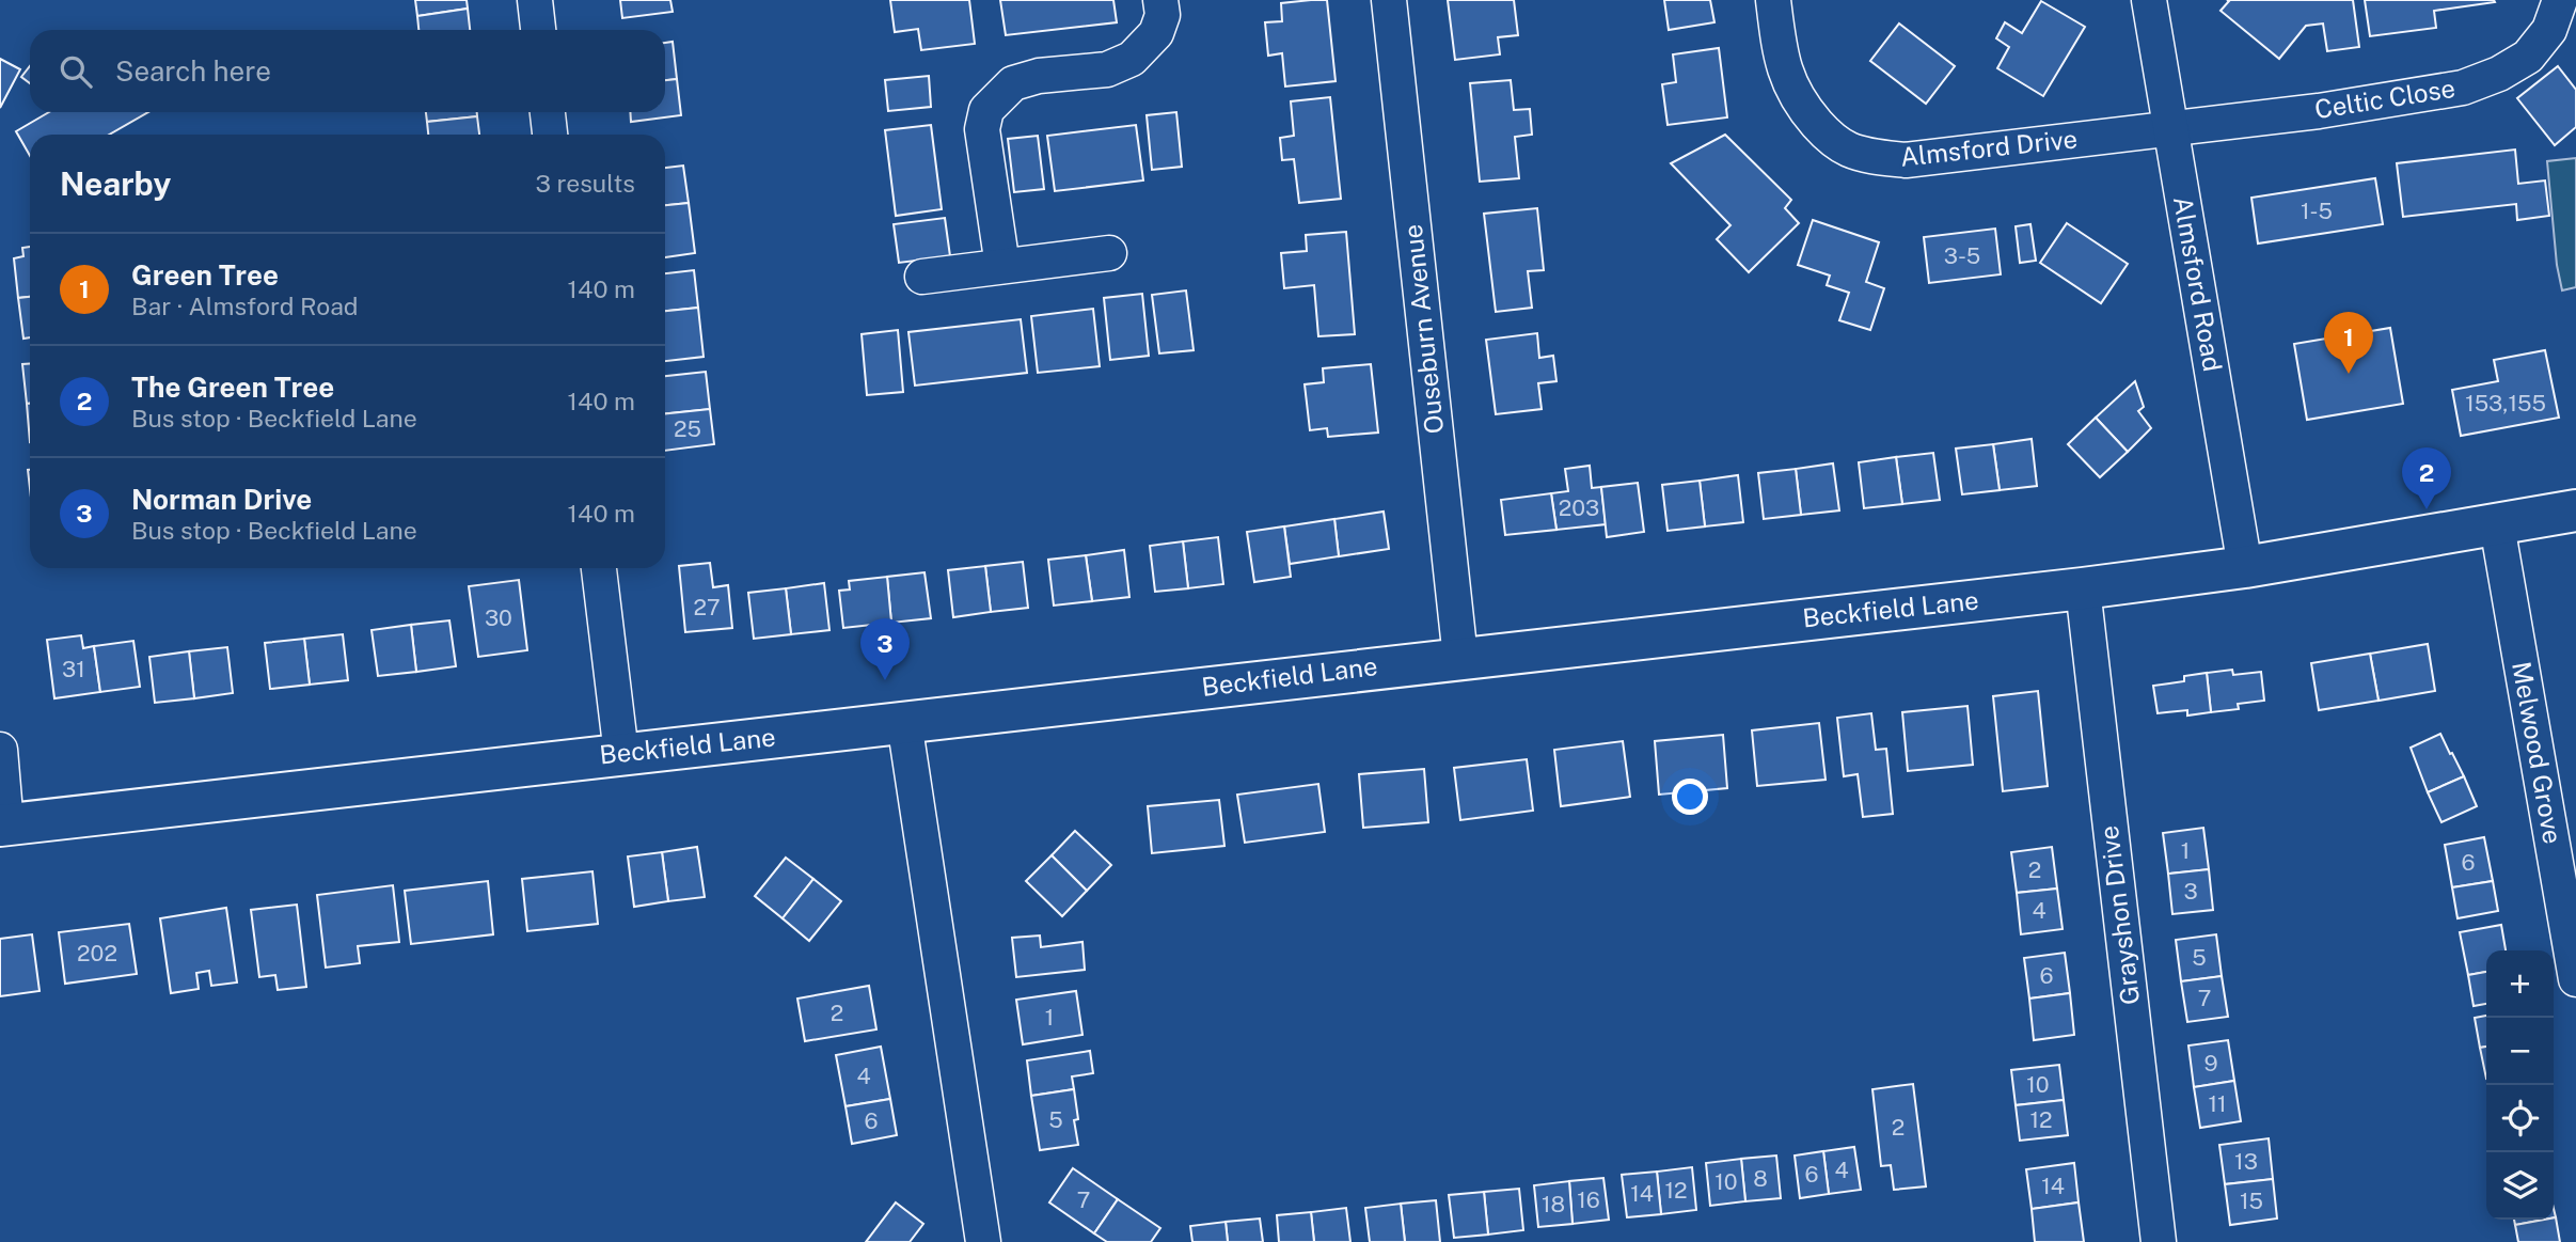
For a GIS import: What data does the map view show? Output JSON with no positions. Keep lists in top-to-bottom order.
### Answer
{
  "streets": {
    "street": [
      "Celtic Close",
      "Almsford Drive",
      "Almsford Road",
      "Ouseburn Avenue",
      "Beckfield Lane",
      "Melwood Grove",
      "Grayshon Drive"
    ]
  },
  "crossings": [
    ["Celtic Close", "Almsford Drive"],
    ["Celtic Close", "Almsford Road"],
    ["Almsford Drive", "Almsford Road"],
    ["Almsford Road", "Beckfield Lane"],
    ["Ouseburn Avenue", "Beckfield Lane"],
    ["Beckfield Lane", "Melwood Grove"],
    ["Beckfield Lane", "Grayshon Drive"]
  ],
  "house_numbers": [
    "1-5",
    "3-5",
    "153,155",
    "25",
    "203",
    "27",
    "30",
    "31",
    "1",
    "6",
    "2",
    "3",
    "4",
    "202",
    "5",
    "6",
    "7",
    "2",
    "1",
    "9",
    "4",
    "10",
    "11",
    "5",
    "12",
    "6",
    "2",
    "13",
    "4",
    "6",
    "8",
    "10",
    "14",
    "12",
    "14",
    "7",
    "16",
    "15",
    "18"
  ],
  "page": {
    "search": "Search here",
    "heading": ["Nearby", "3 results"],
    "list": [
      {
        "mark": "1",
        "name": "Green Tree",
        "note": "Bar · Almsford Road",
        "value": "140 m"
      },
      {
        "mark": "2",
        "name": "The Green Tree",
        "note": "Bus stop · Beckfield Lane",
        "value": "140 m"
      },
      {
        "mark": "3",
        "name": "Norman Drive",
        "note": "Bus stop · Beckfield Lane",
        "value": "140 m"
      }
    ],
    "pins": ["1", "2", "3"],
    "map_buttons": ["+", "−"]
  }
}
